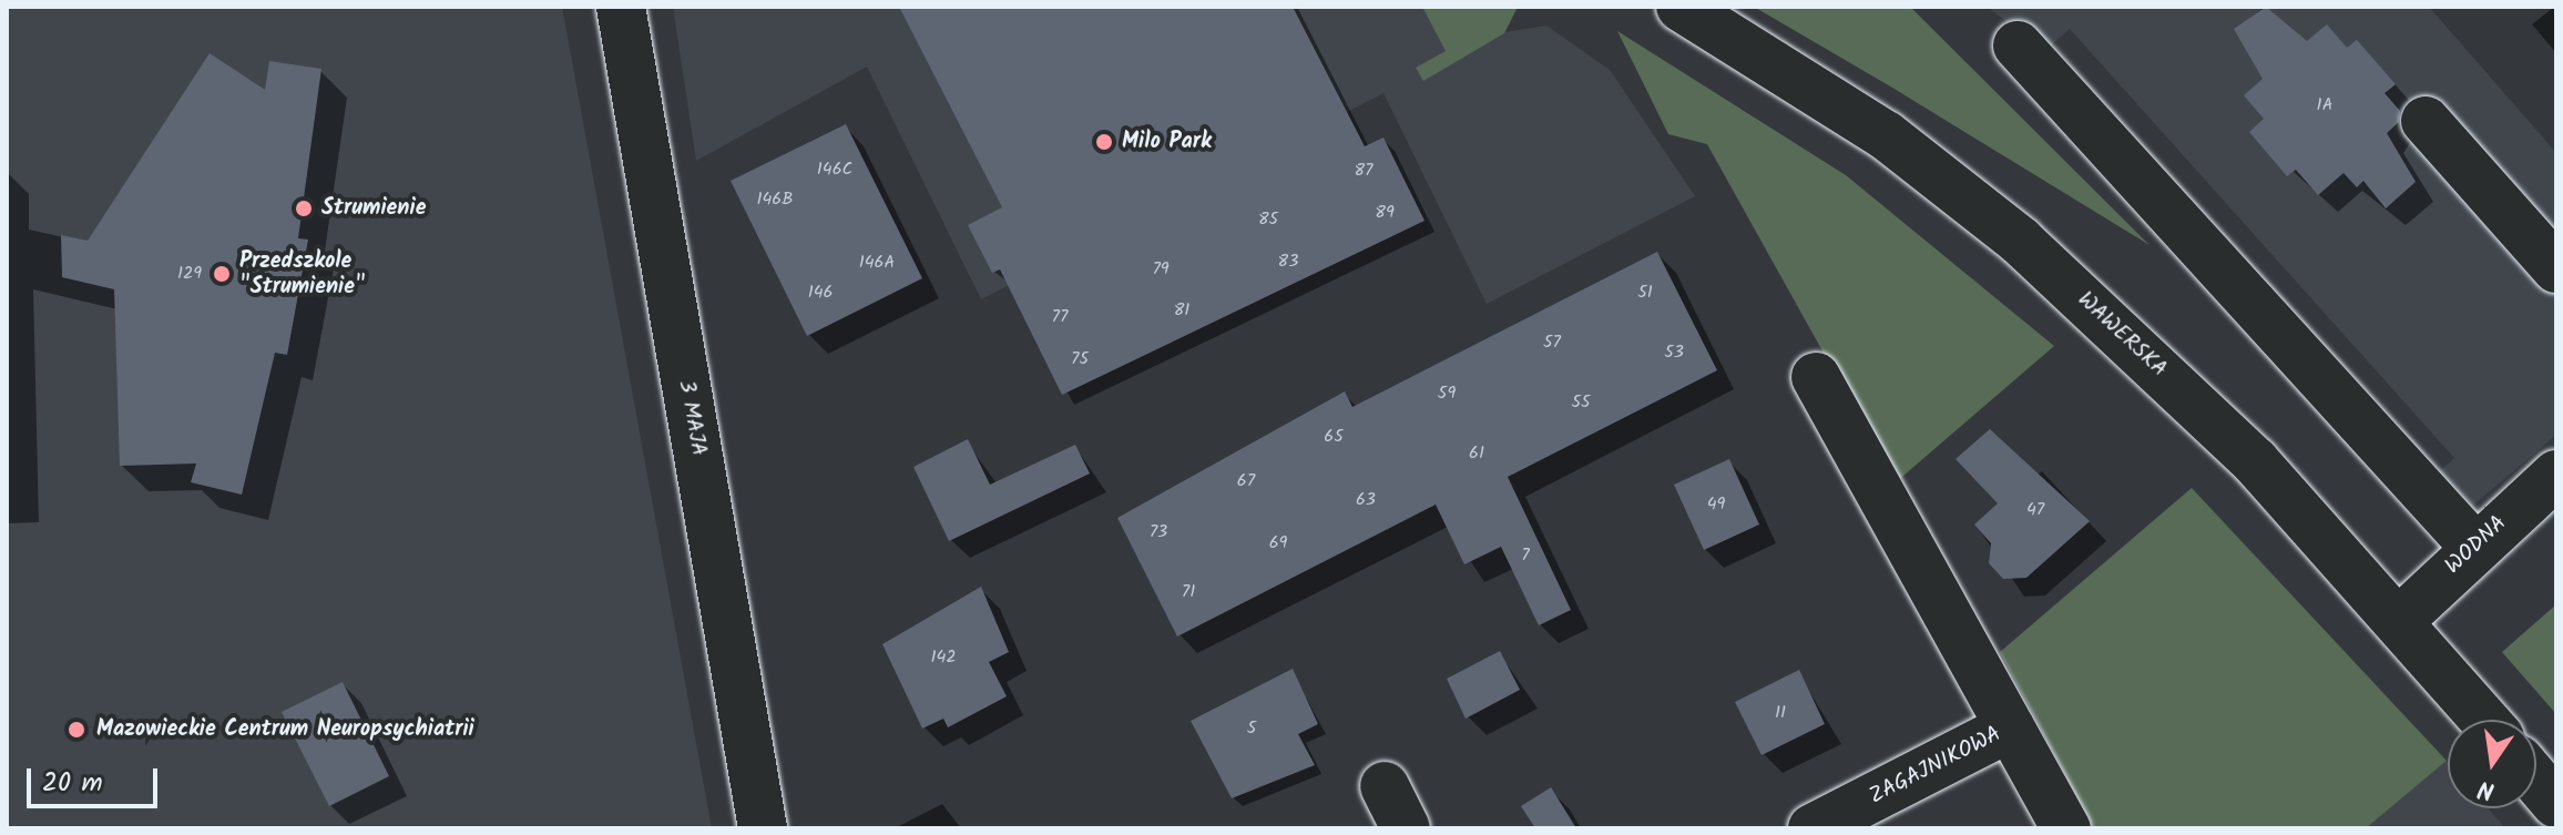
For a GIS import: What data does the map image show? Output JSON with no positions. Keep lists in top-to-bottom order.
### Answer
{
  "streets": {
    "street": [
      "WAWERSKA",
      "3 MAJA",
      "WODNA",
      "ZAGAJNIKOWA"
    ]
  },
  "crossings": [
    ["WAWERSKA", "WODNA"]
  ],
  "places": [
    "Milo Park",
    "Strumienie",
    "Przedszkole \"Strumienie\"",
    "Mazowieckie Centrum Neuropsychiatrii"
  ],
  "house_numbers": [
    "1A",
    "146C",
    "87",
    "146B",
    "89",
    "85",
    "83",
    "146A",
    "79",
    "129",
    "146",
    "51",
    "81",
    "77",
    "57",
    "53",
    "75",
    "59",
    "55",
    "65",
    "61",
    "67",
    "63",
    "49",
    "47",
    "73",
    "69",
    "7",
    "71",
    "142",
    "11",
    "5"
  ],
  "scale_bar": "20 m",
  "north": "bottom"
}
